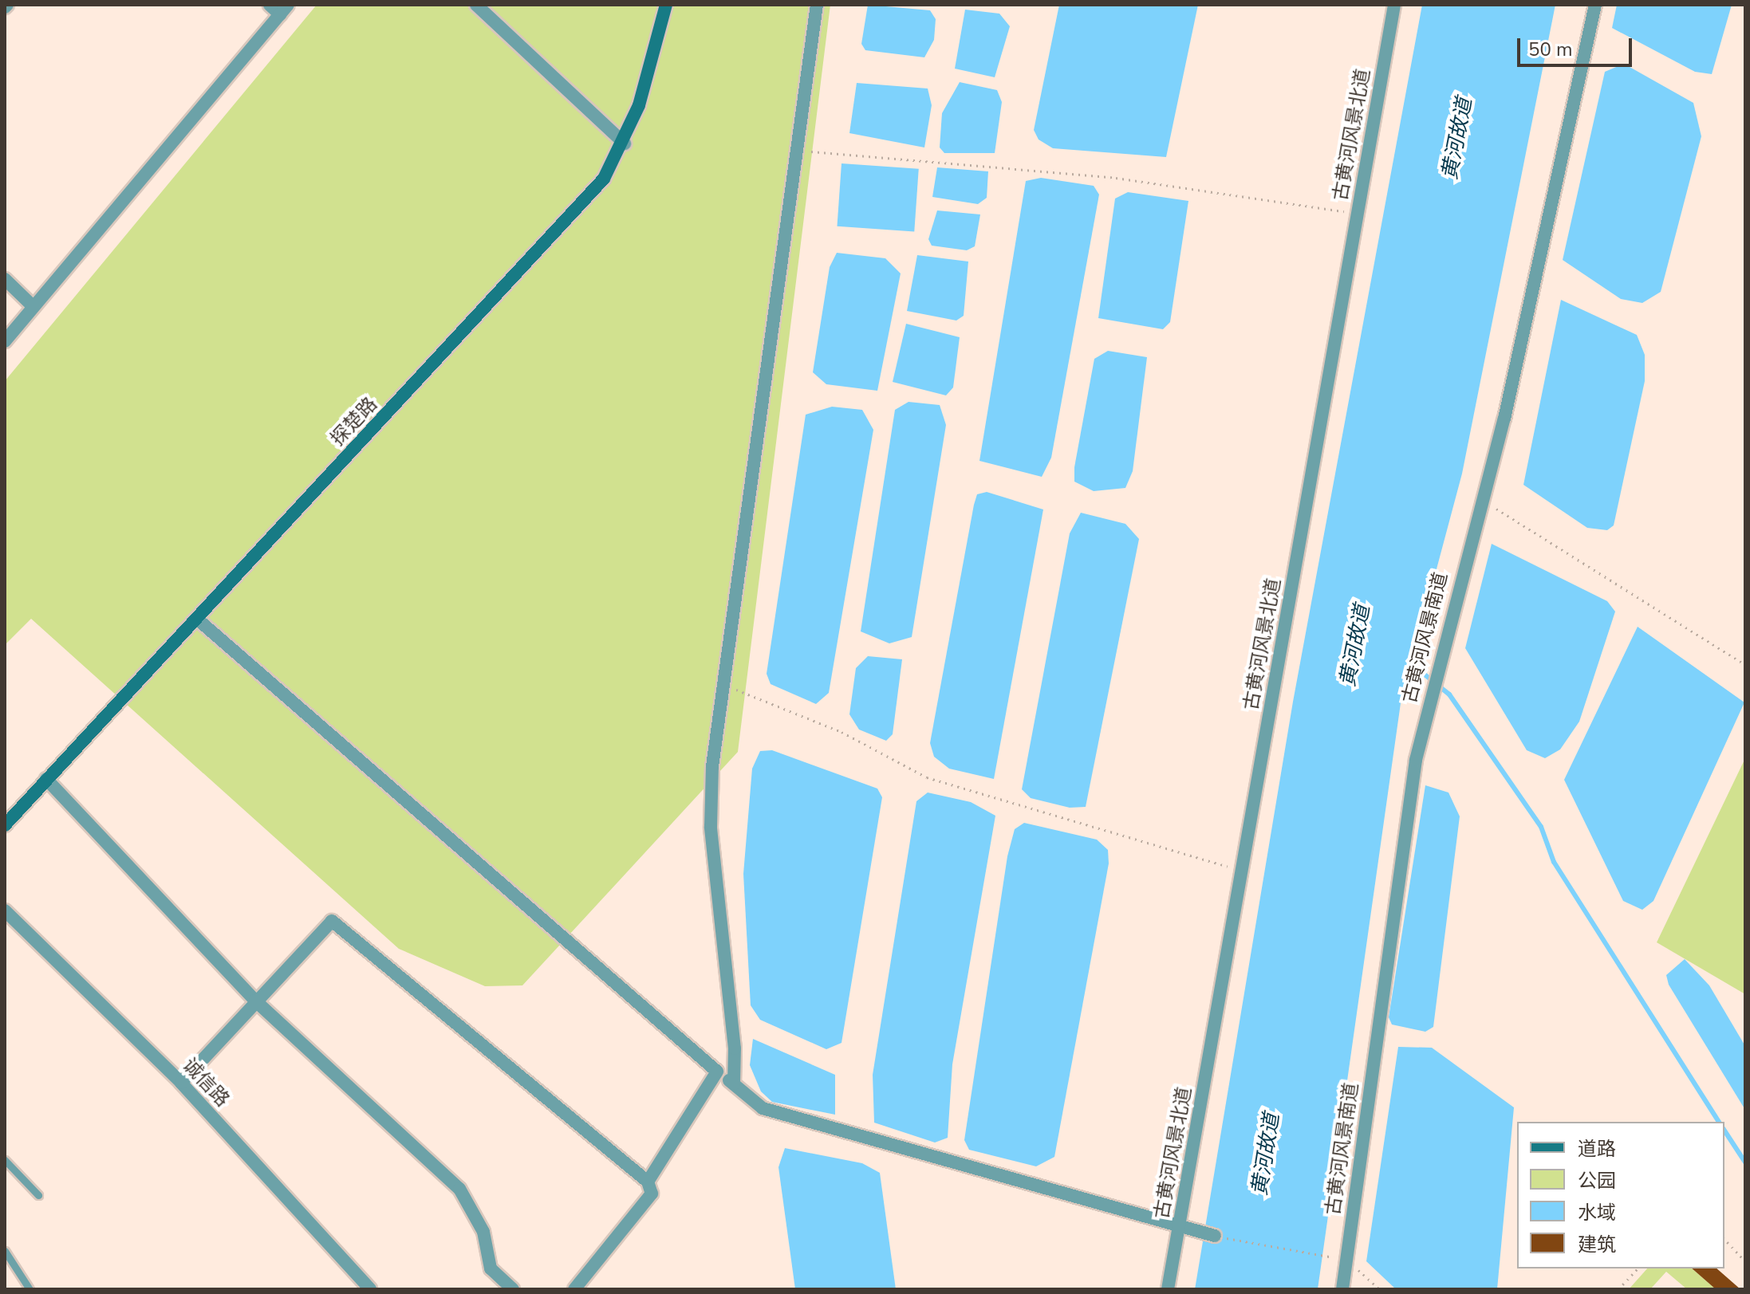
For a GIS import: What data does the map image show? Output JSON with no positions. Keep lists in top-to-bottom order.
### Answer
{
  "streets": {
    "main road": ["探楚路"],
    "street": ["古黄河风景北道", "古黄河风景南道", "诚信路"]
  },
  "water": ["黄河故道"],
  "legend": [
    "道路",
    "公园",
    "水域",
    "建筑"
  ],
  "scale_bar": "50 m"
}
